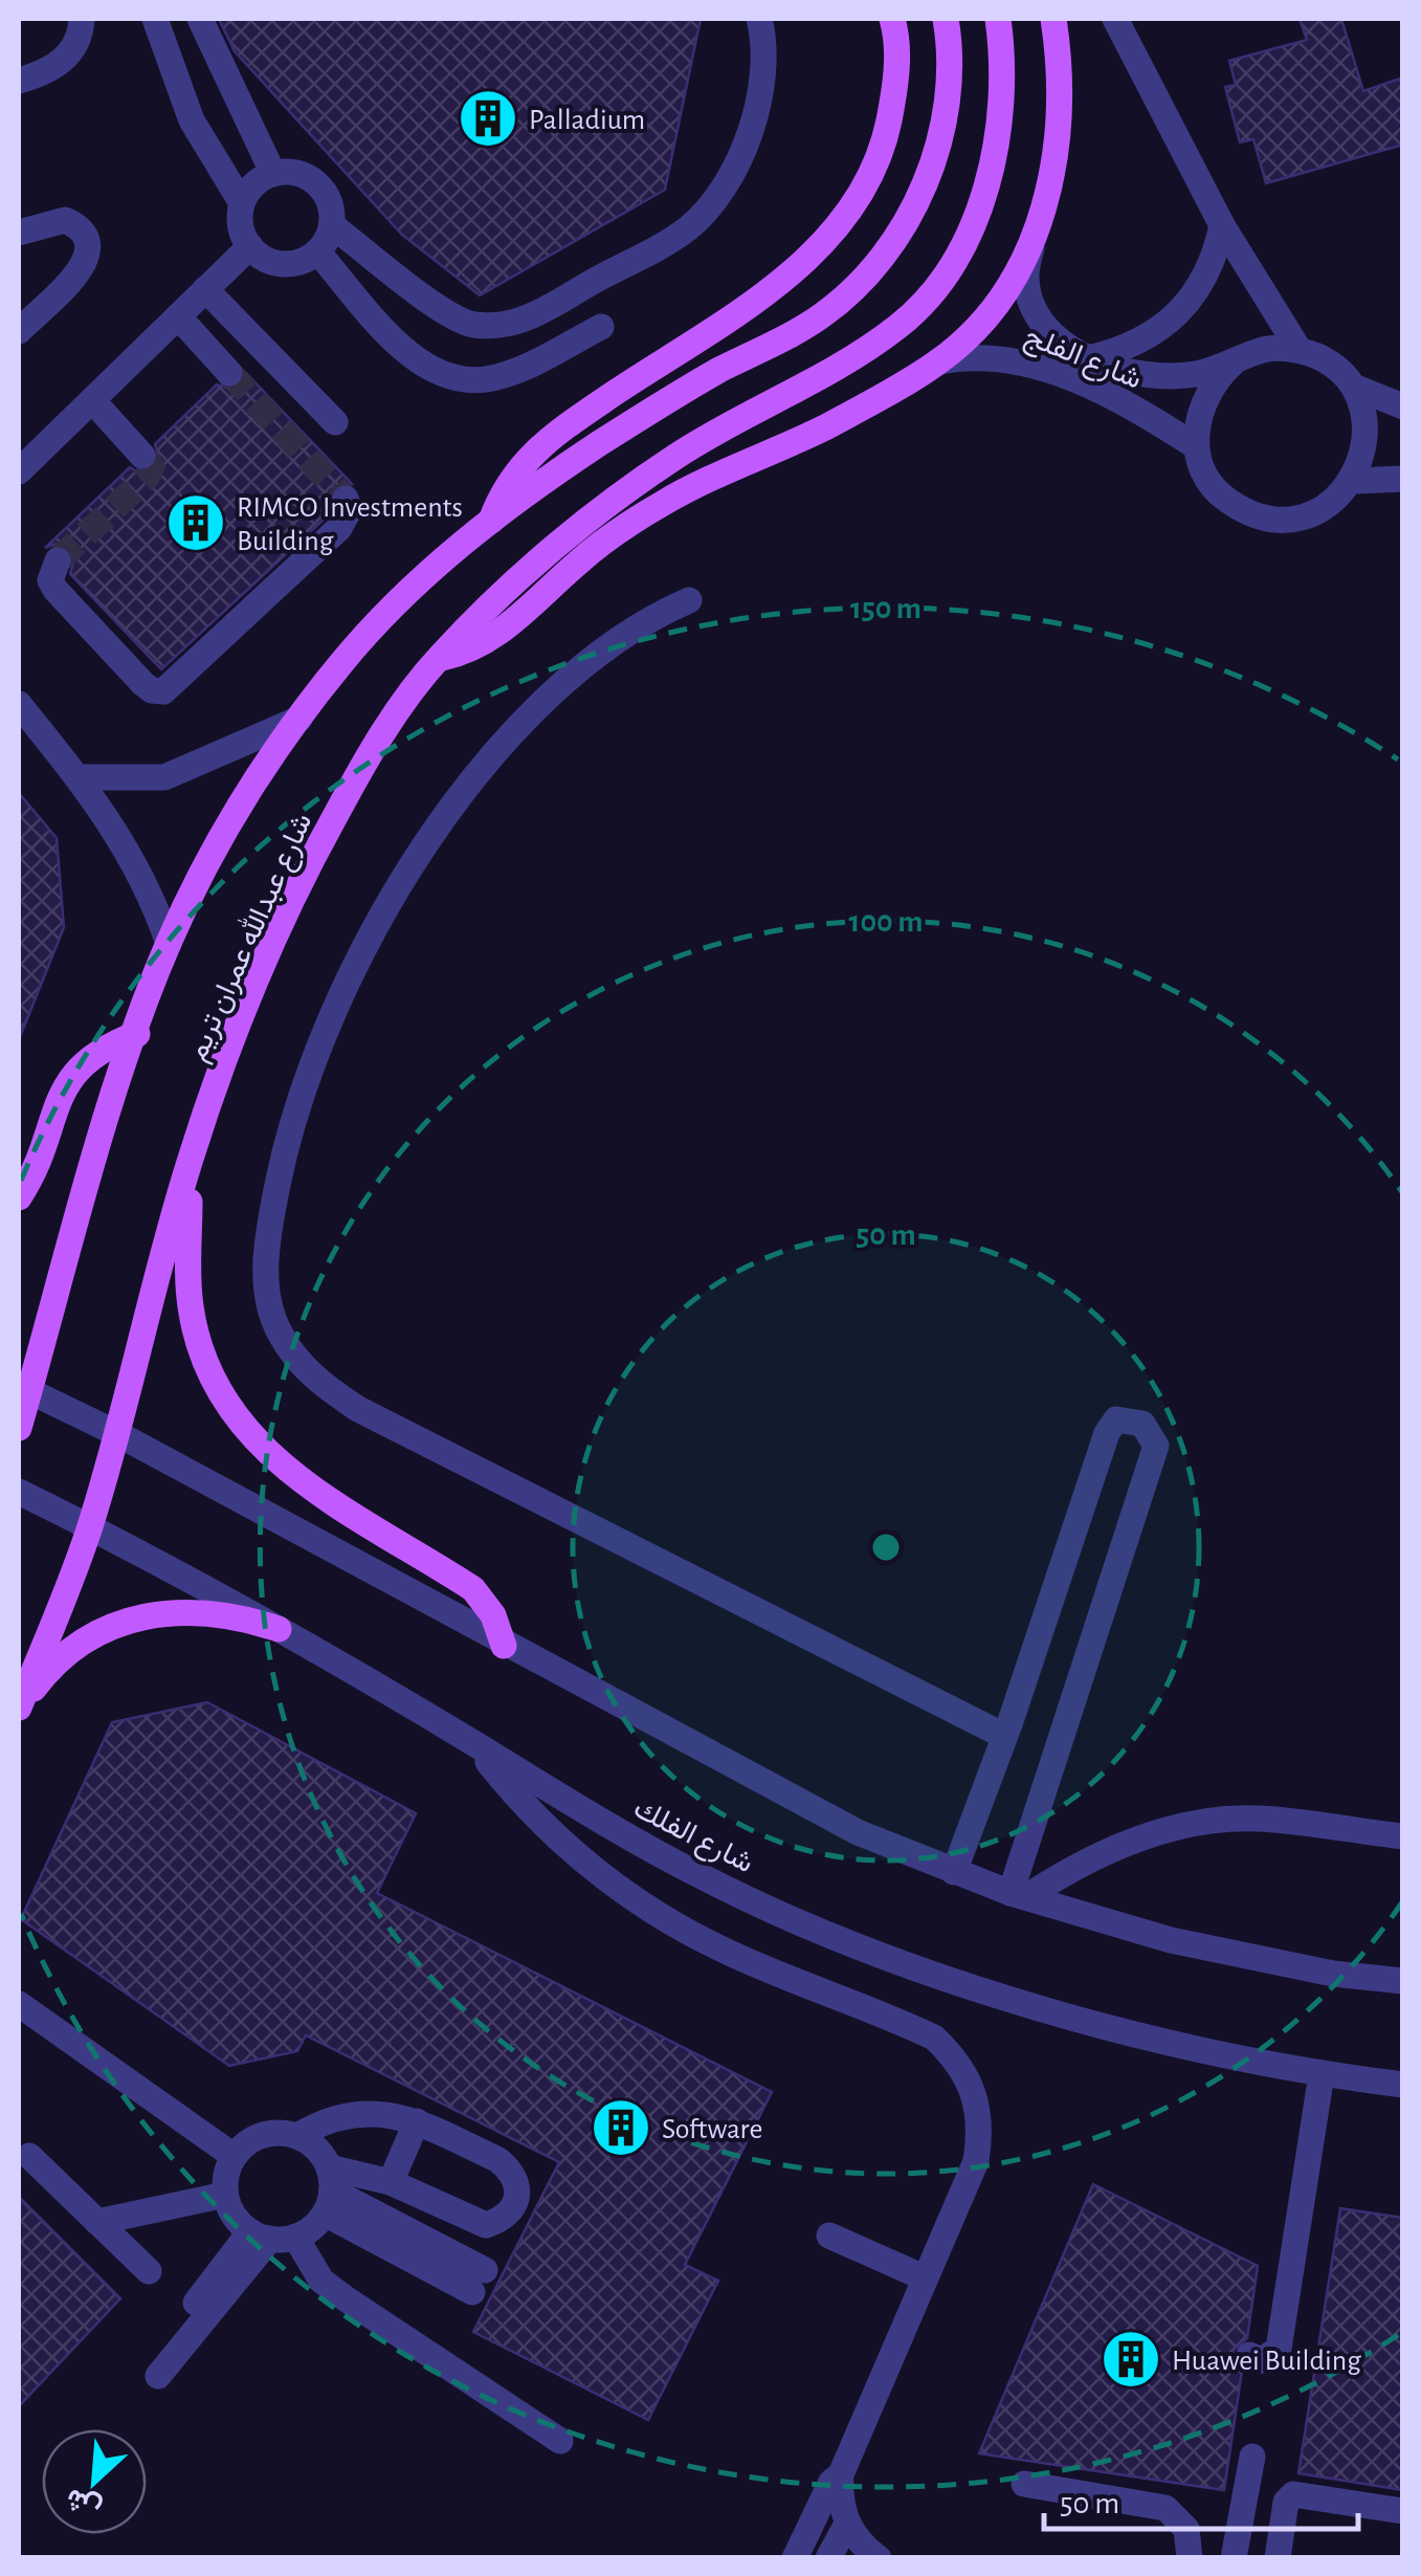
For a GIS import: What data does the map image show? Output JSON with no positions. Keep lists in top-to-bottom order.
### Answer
{
  "streets": {
    "main road": ["شارع عبدالله عمران تريم"],
    "street": ["شارع الفلج", "شارع الفلك"]
  },
  "crossings": [
    ["شارع عبدالله عمران تريم", "شارع الفلك"]
  ],
  "places": {
    "building": [
      "Palladium",
      "RIMCO Investments Building",
      "Software",
      "Huawei Building"
    ]
  },
  "scale_bar": "50 m",
  "north": "bottom left",
  "rings": ["150 m", "100 m", "50 m"]
}
